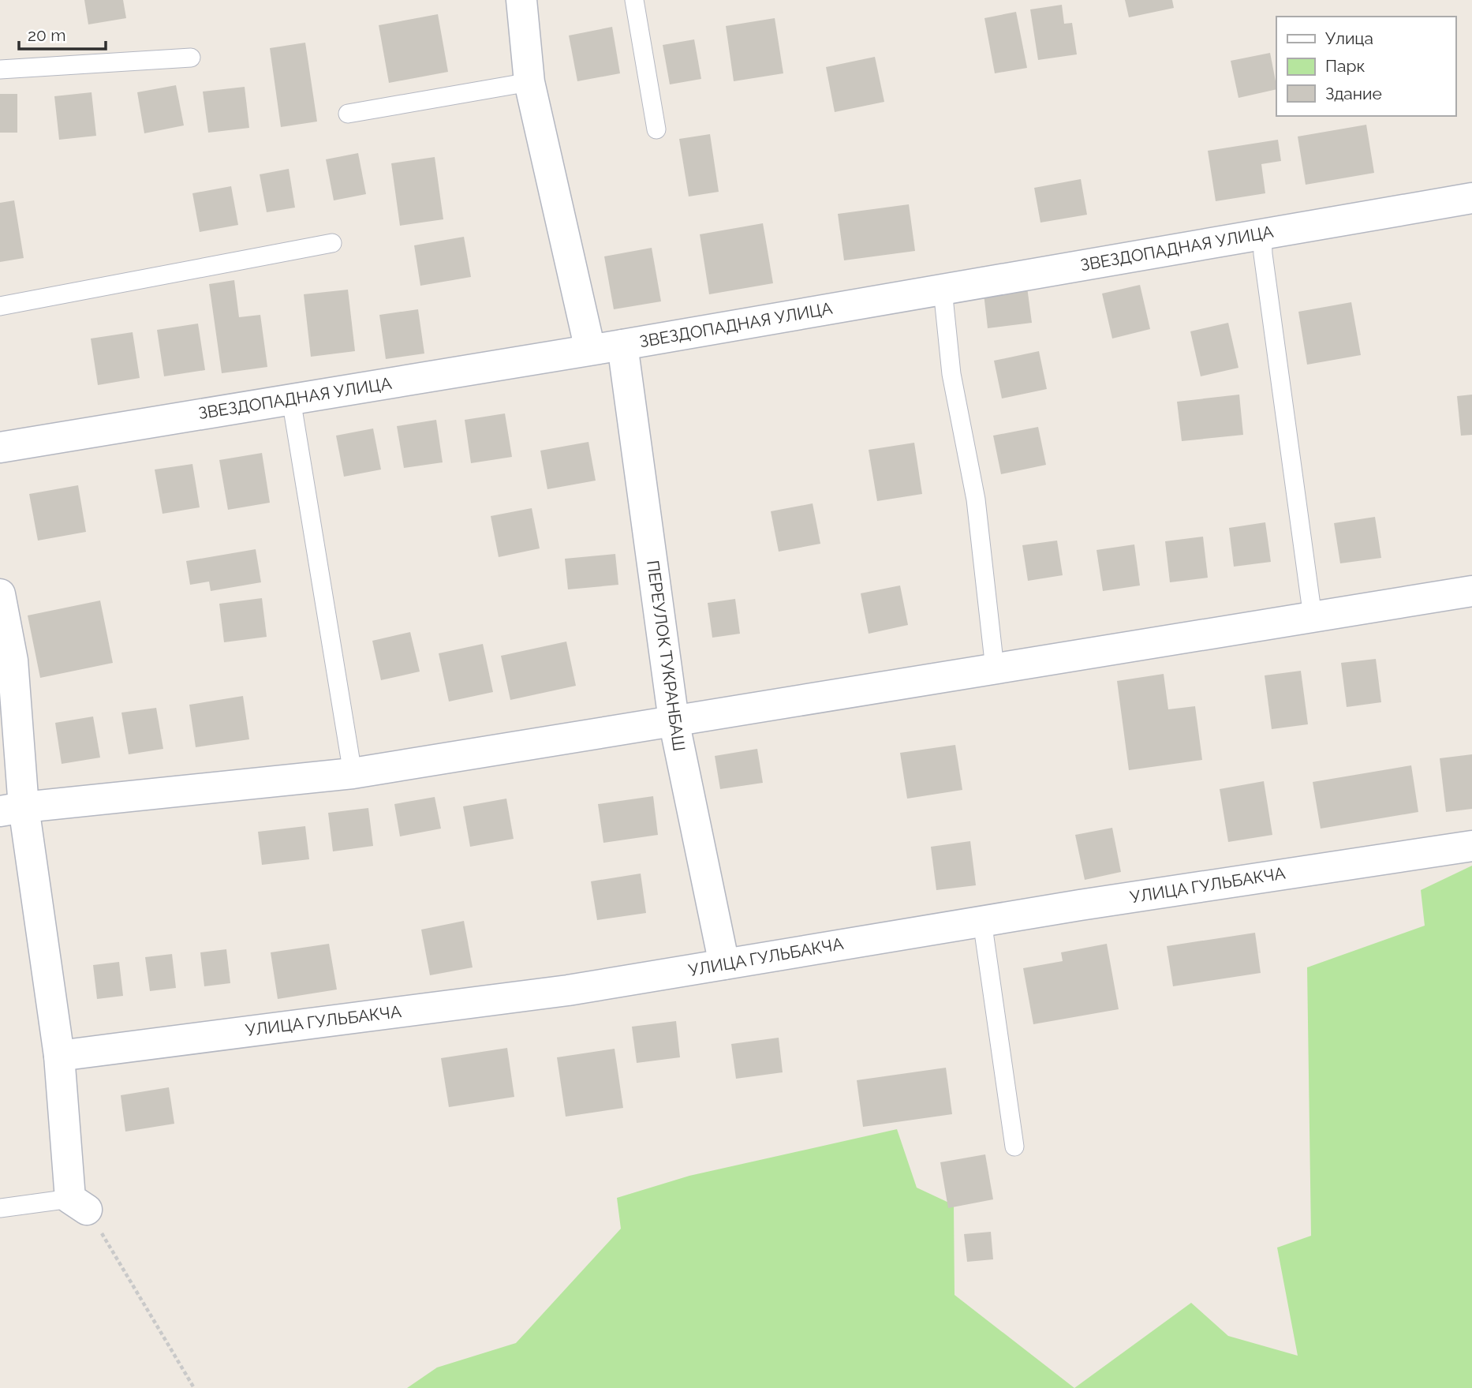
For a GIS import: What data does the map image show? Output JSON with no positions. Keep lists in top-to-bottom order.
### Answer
{
  "streets": {
    "street": ["ЗВЕЗДОПАДНАЯ УЛИЦА", "ПЕРЕУЛОК ТУКРАНБАШ", "УЛИЦА ГУЛЬБАКЧА"]
  },
  "crossings": [
    ["ЗВЕЗДОПАДНАЯ УЛИЦА", "ПЕРЕУЛОК ТУКРАНБАШ"],
    ["ПЕРЕУЛОК ТУКРАНБАШ", "УЛИЦА ГУЛЬБАКЧА"]
  ],
  "legend": ["Улица", "Парк", "Здание"],
  "scale_bar": "20 m"
}
